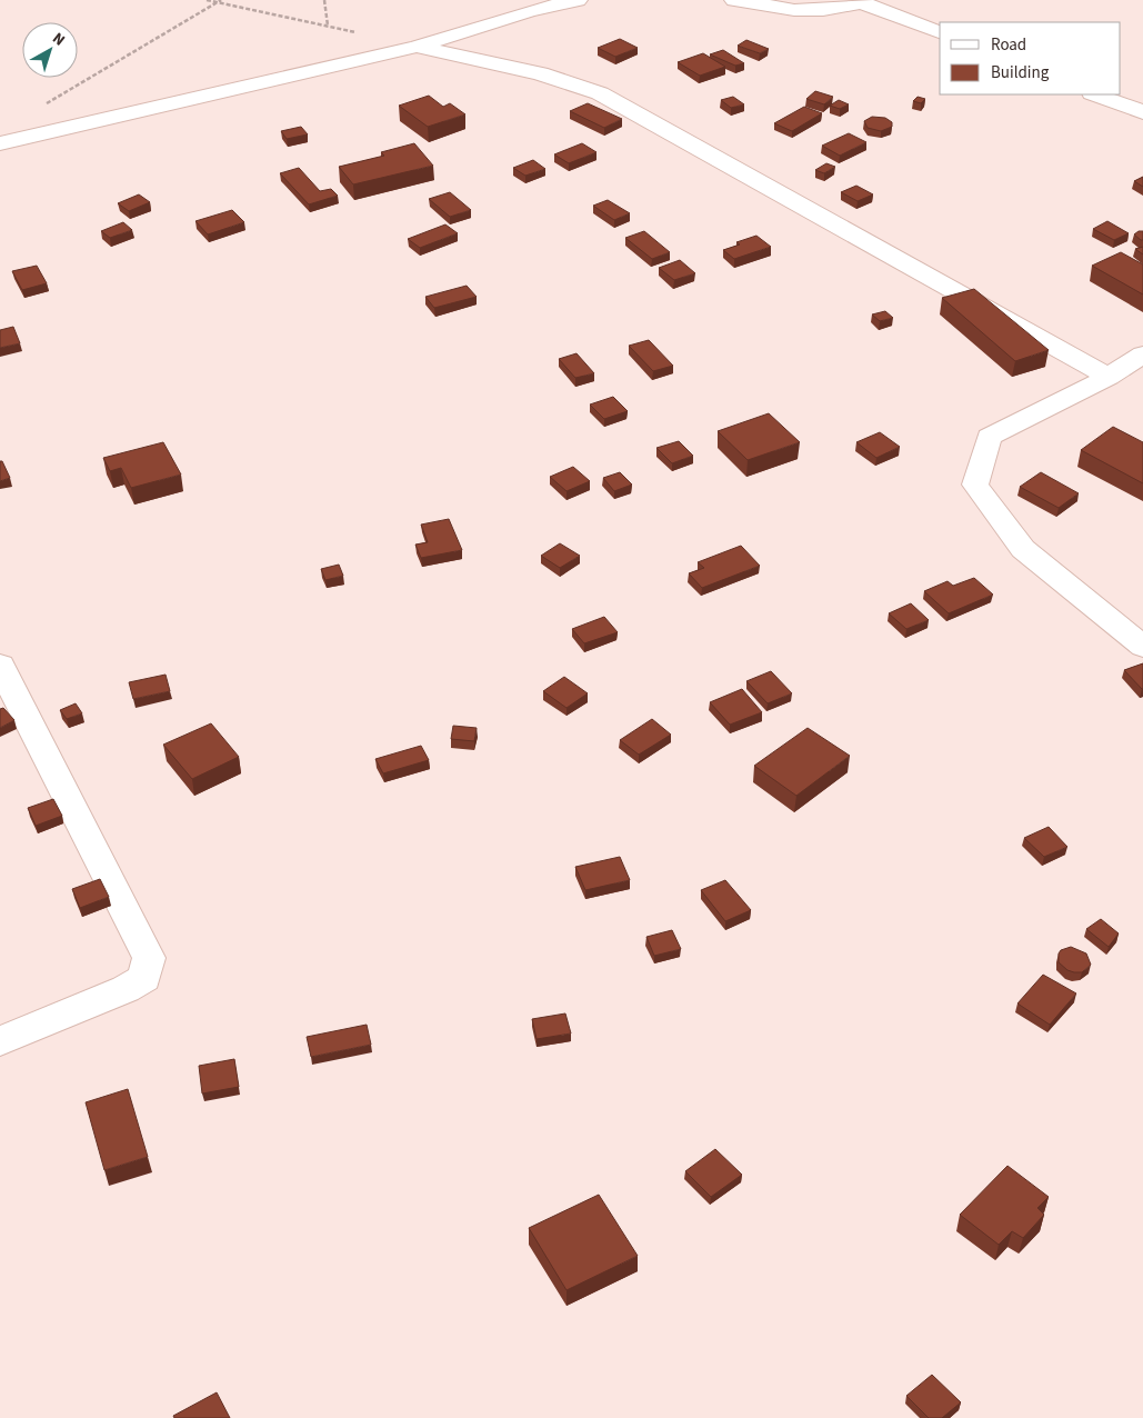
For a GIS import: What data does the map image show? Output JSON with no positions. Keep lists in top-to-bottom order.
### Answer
{
  "legend": ["Road", "Building"],
  "north": "top right"
}
